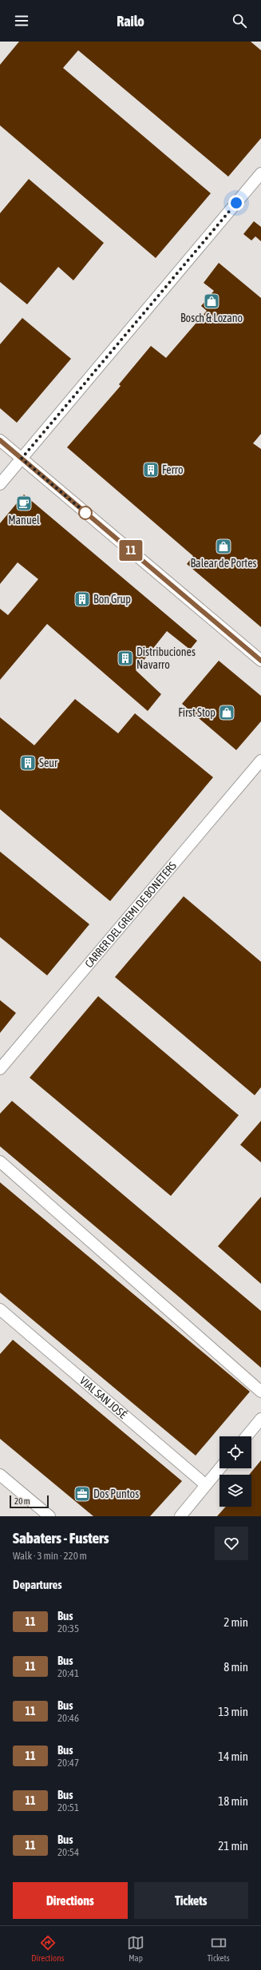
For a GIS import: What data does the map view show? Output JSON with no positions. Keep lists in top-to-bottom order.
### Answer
{
  "streets": {
    "street": ["CARRER DEL GREMI DE BONETERS", "VIAL SAN JOSÉ"]
  },
  "places": {
    "shop": ["Bosch & Lozano", "Balear de Portes", "First Stop"],
    "building": [
      "Ferro",
      "Bon Grup",
      "Distribuciones Navarro",
      "Seur"
    ],
    "cafe": ["Manuel"],
    "office": ["Dos Puntos"]
  },
  "lines": ["bus line 11"],
  "scale_bar": "20 m",
  "page": {
    "header": "Railo",
    "on_map": "11",
    "scale": "20 m",
    "heading": [
      ["Sabaters - Fusters", "Walk · 3 min · 220 m"],
      "Departures"
    ],
    "list": [
      {
        "mark": "11",
        "name": "Bus",
        "note": "20:35",
        "value": "2 min"
      },
      {
        "mark": "11",
        "name": "Bus",
        "note": "20:41",
        "value": "8 min"
      },
      {
        "mark": "11",
        "name": "Bus",
        "note": "20:46",
        "value": "13 min"
      },
      {
        "mark": "11",
        "name": "Bus",
        "note": "20:47",
        "value": "14 min"
      },
      {
        "mark": "11",
        "name": "Bus",
        "note": "20:51",
        "value": "18 min"
      },
      {
        "mark": "11",
        "name": "Bus",
        "note": "20:54",
        "value": "21 min"
      }
    ],
    "buttons": ["Directions", "Tickets"],
    "tabs": ["Directions", "Map", "Tickets"]
  }
}
